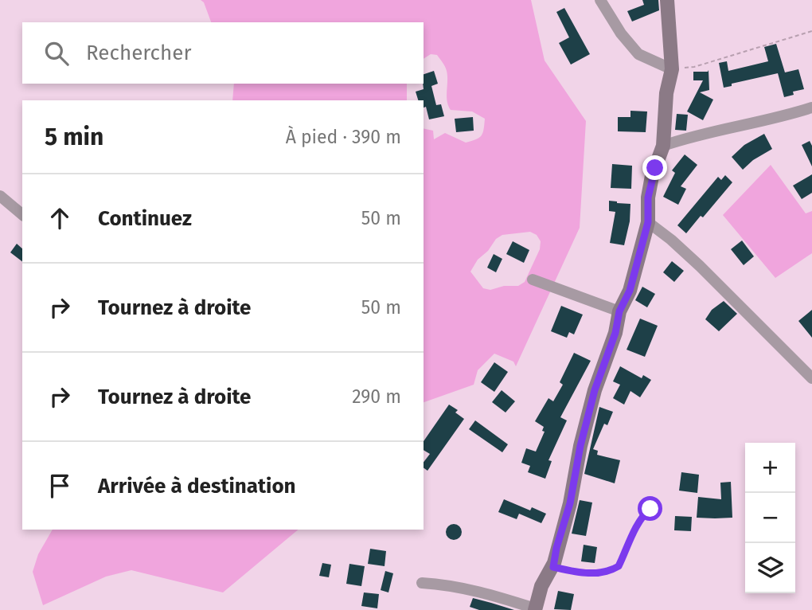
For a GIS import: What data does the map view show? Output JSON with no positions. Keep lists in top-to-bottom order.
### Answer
{
  "page": {
    "search": "Rechercher",
    "heading": ["5 min", "À pied · 390 m"],
    "list": [
      ["Continuez", "50 m"],
      ["Tournez à droite", "50 m"],
      ["Tournez à droite", "290 m"],
      "Arrivée à destination"
    ],
    "map_buttons": ["+", "−"]
  }
}
